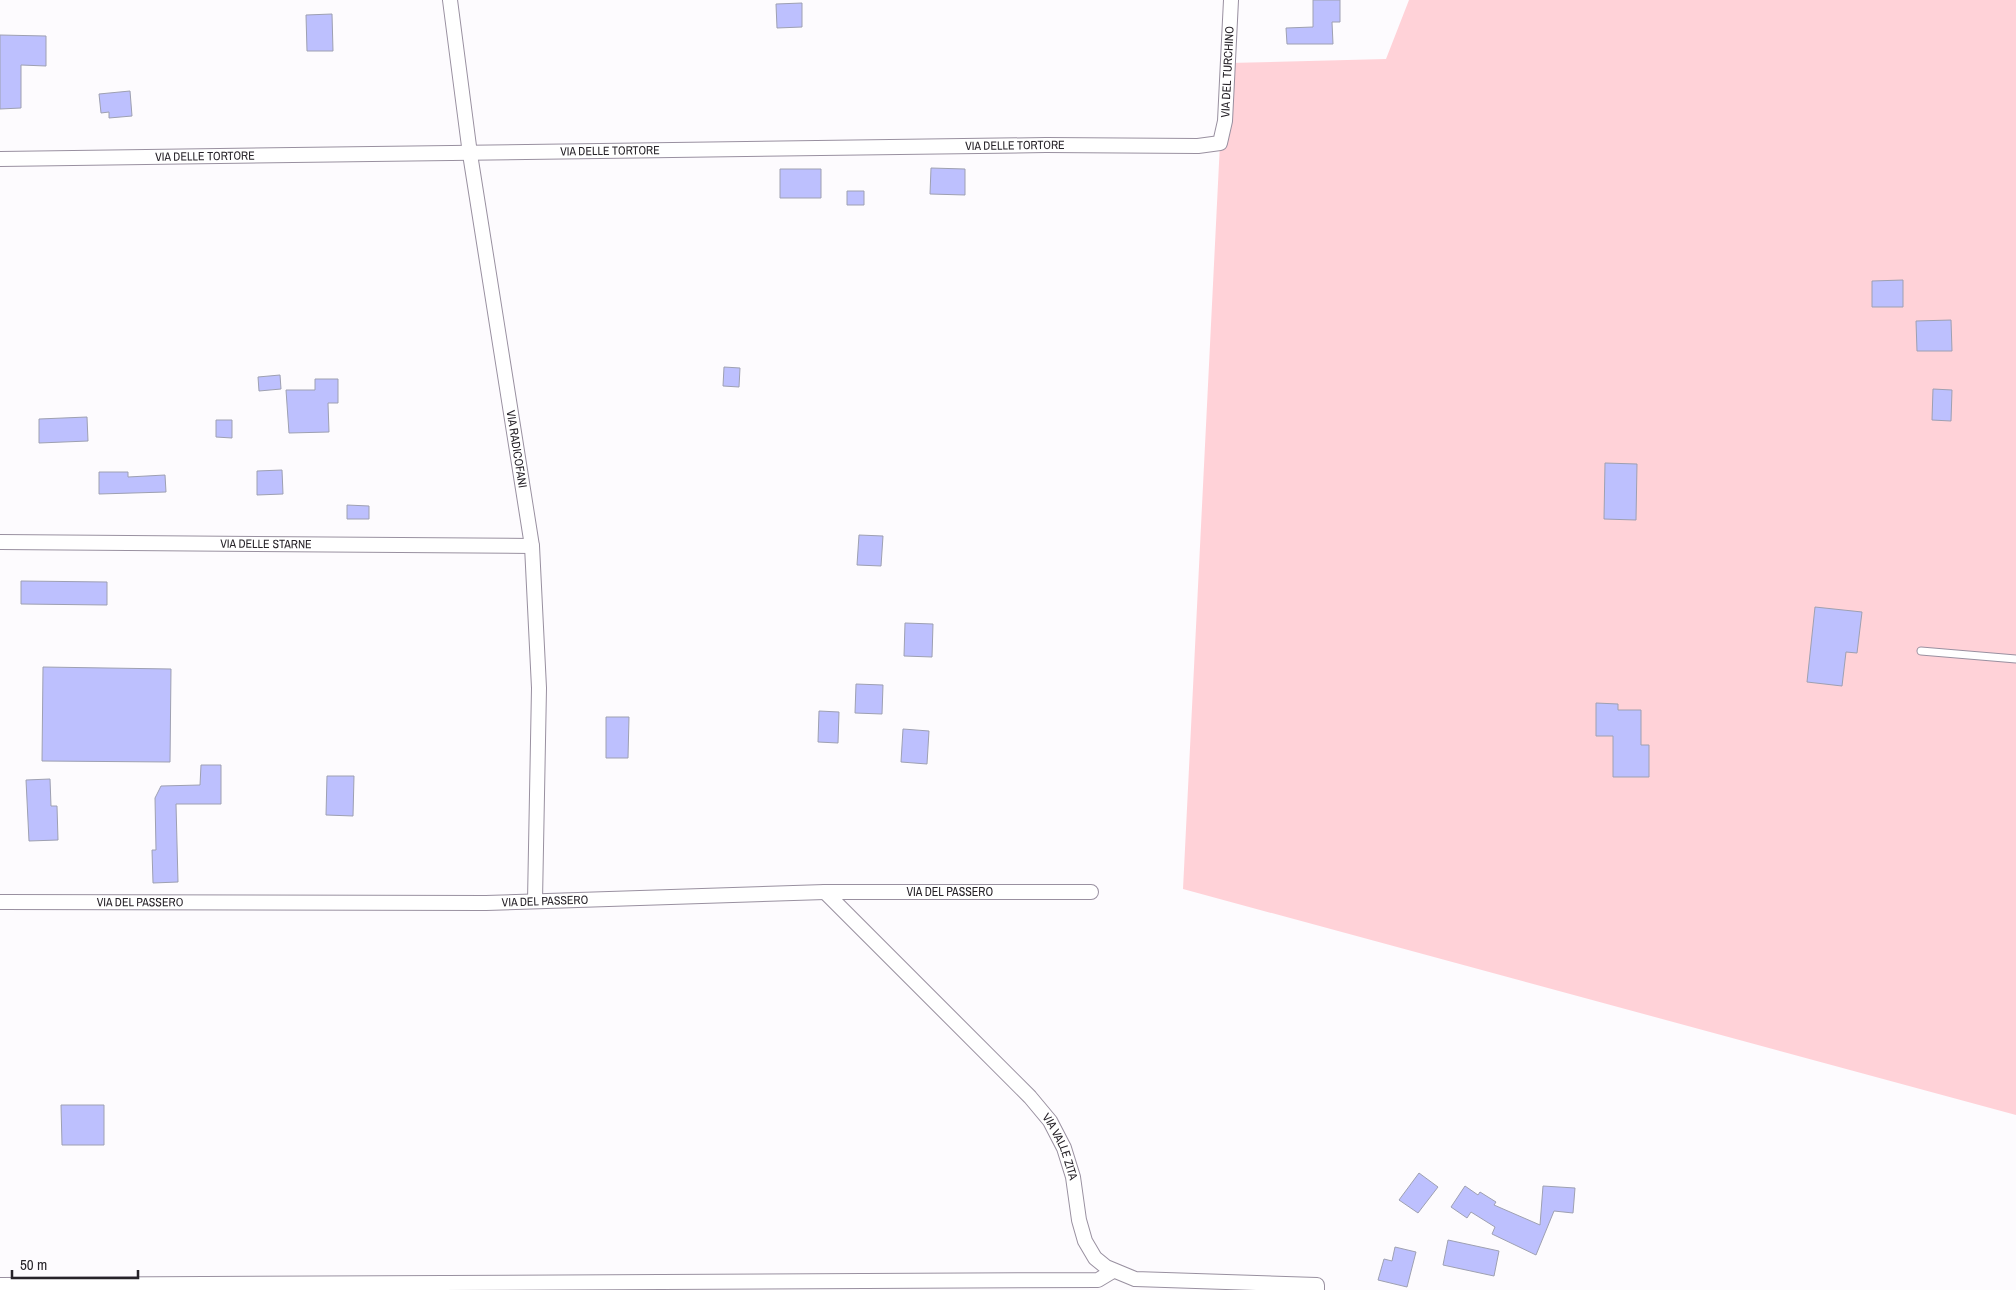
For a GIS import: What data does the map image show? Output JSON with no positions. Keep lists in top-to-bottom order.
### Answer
{
  "streets": {
    "street": [
      "VIA DEL TURCHINO",
      "VIA DELLE TORTORE",
      "VIA RADICOFANI",
      "VIA DELLE STARNE",
      "VIA DEL PASSERO",
      "VIA VALLE ZITA"
    ]
  },
  "crossings": [
    ["VIA DEL TURCHINO", "VIA DELLE TORTORE"],
    ["VIA DELLE TORTORE", "VIA RADICOFANI"],
    ["VIA RADICOFANI", "VIA DELLE STARNE"],
    ["VIA RADICOFANI", "VIA DEL PASSERO"],
    ["VIA DEL PASSERO", "VIA VALLE ZITA"]
  ],
  "scale_bar": "50 m"
}
